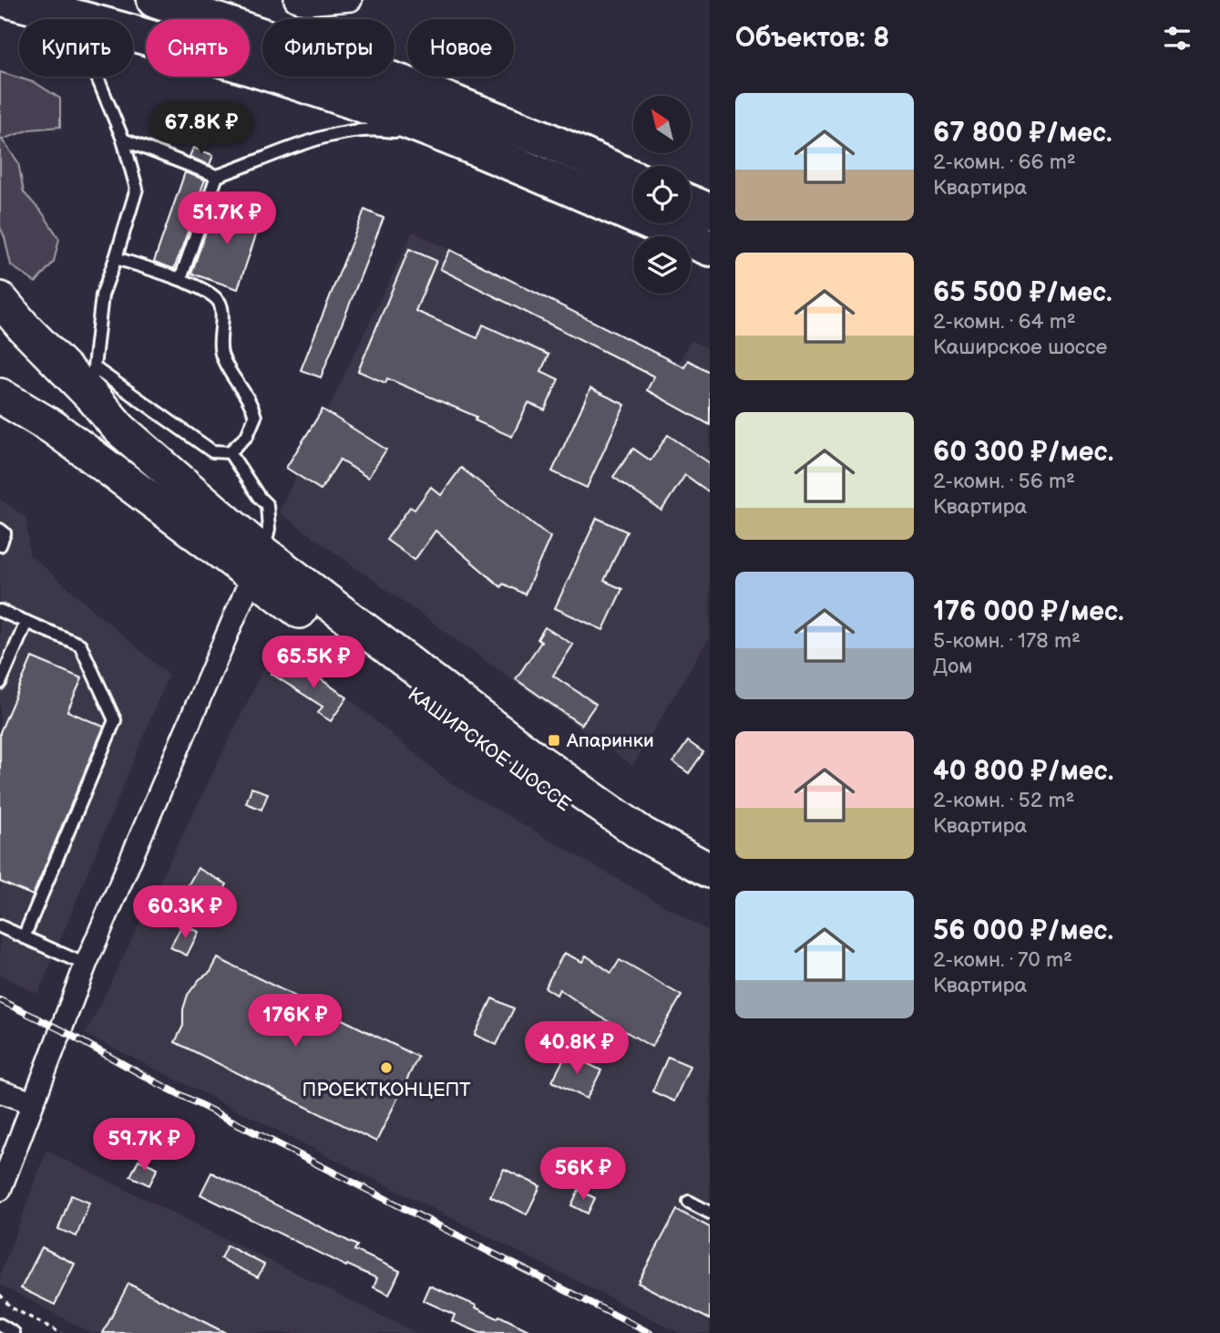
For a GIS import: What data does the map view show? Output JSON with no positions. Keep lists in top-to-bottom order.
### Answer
{
  "streets": {
    "main road": ["КАШИРСКОЕ ШОССЕ"]
  },
  "places": {
    "transit": ["Апаринки"],
    "other": ["ПРОЕКТКОНЦЕПТ"]
  },
  "north": "top left",
  "page": {
    "heading": "Объектов: 8",
    "chip": [
      "Купить",
      "Снять",
      "Фильтры",
      "Новое"
    ],
    "list": [
      {
        "name": "67 800 ₽/мес.",
        "note": "2-комн. · 66 m² · Квартира"
      },
      {
        "name": "65 500 ₽/мес.",
        "note": "2-комн. · 64 m² · Каширское шоссе"
      },
      {
        "name": "60 300 ₽/мес.",
        "note": "2-комн. · 56 m² · Квартира"
      },
      {
        "name": "176 000 ₽/мес.",
        "note": "5-комн. · 178 m² · Дом"
      },
      {
        "name": "40 800 ₽/мес.",
        "note": "2-комн. · 52 m² · Квартира"
      },
      {
        "name": "56 000 ₽/мес.",
        "note": "2-комн. · 70 m² · Квартира"
      }
    ],
    "price": [
      "67.8K ₽",
      "51.7K ₽",
      "65.5K ₽",
      "60.3K ₽",
      "176K ₽",
      "40.8K ₽",
      "59.7K ₽",
      "56K ₽"
    ]
  }
}
